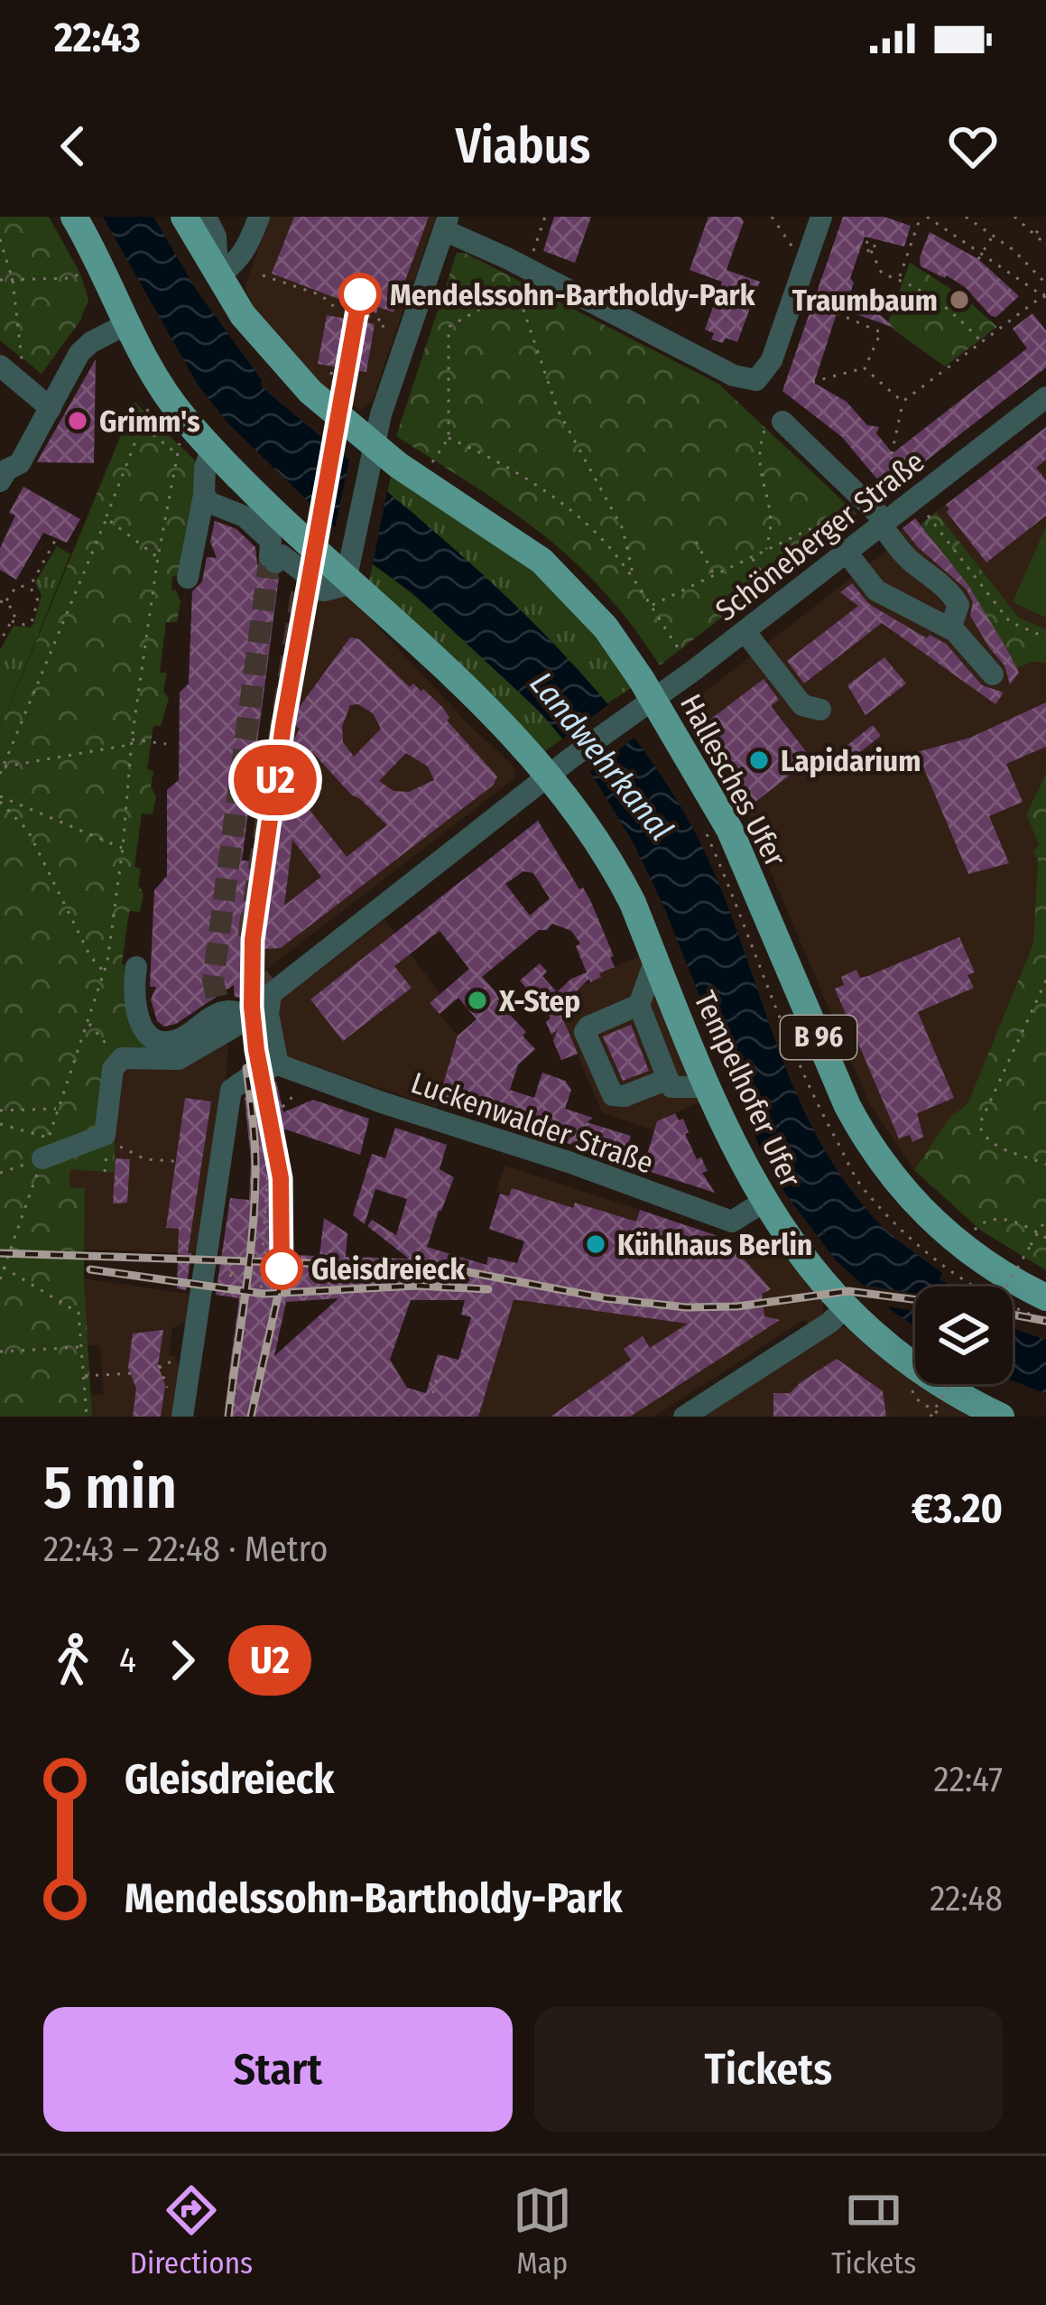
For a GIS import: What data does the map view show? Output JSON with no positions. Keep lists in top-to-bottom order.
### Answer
{
  "streets": {
    "main road": ["Hallesches Ufer", "B 96", "Tempelhofer Ufer"],
    "street": ["Schöneberger Straße", "Luckenwalder Straße"]
  },
  "crossings": [
    ["Schöneberger Straße", "Hallesches Ufer"],
    ["Schöneberger Straße", "Tempelhofer Ufer"],
    ["Hallesches Ufer", "B 96"],
    ["Tempelhofer Ufer", "Luckenwalder Straße"]
  ],
  "water": ["Landwehrkanal"],
  "places": [
    "Mendelssohn-Bartholdy-Park",
    "Traumbaum",
    "Grimm's",
    "Lapidarium",
    "X-Step",
    "Kühlhaus Berlin",
    "Gleisdreieck"
  ],
  "lines": ["metro line U2"],
  "page": {
    "status": "22:43",
    "header": "Viabus",
    "on_map": "U2",
    "heading": ["5 min", "22:43 – 22:48 · Metro", "€3.20"],
    "legs": ["4", "U2"],
    "list": [
      {
        "name": "Gleisdreieck",
        "value": "22:47"
      },
      {
        "name": "Mendelssohn-Bartholdy-Park",
        "value": "22:48"
      }
    ],
    "buttons": ["Start", "Tickets"],
    "tabs": ["Directions", "Map", "Tickets"]
  }
}
